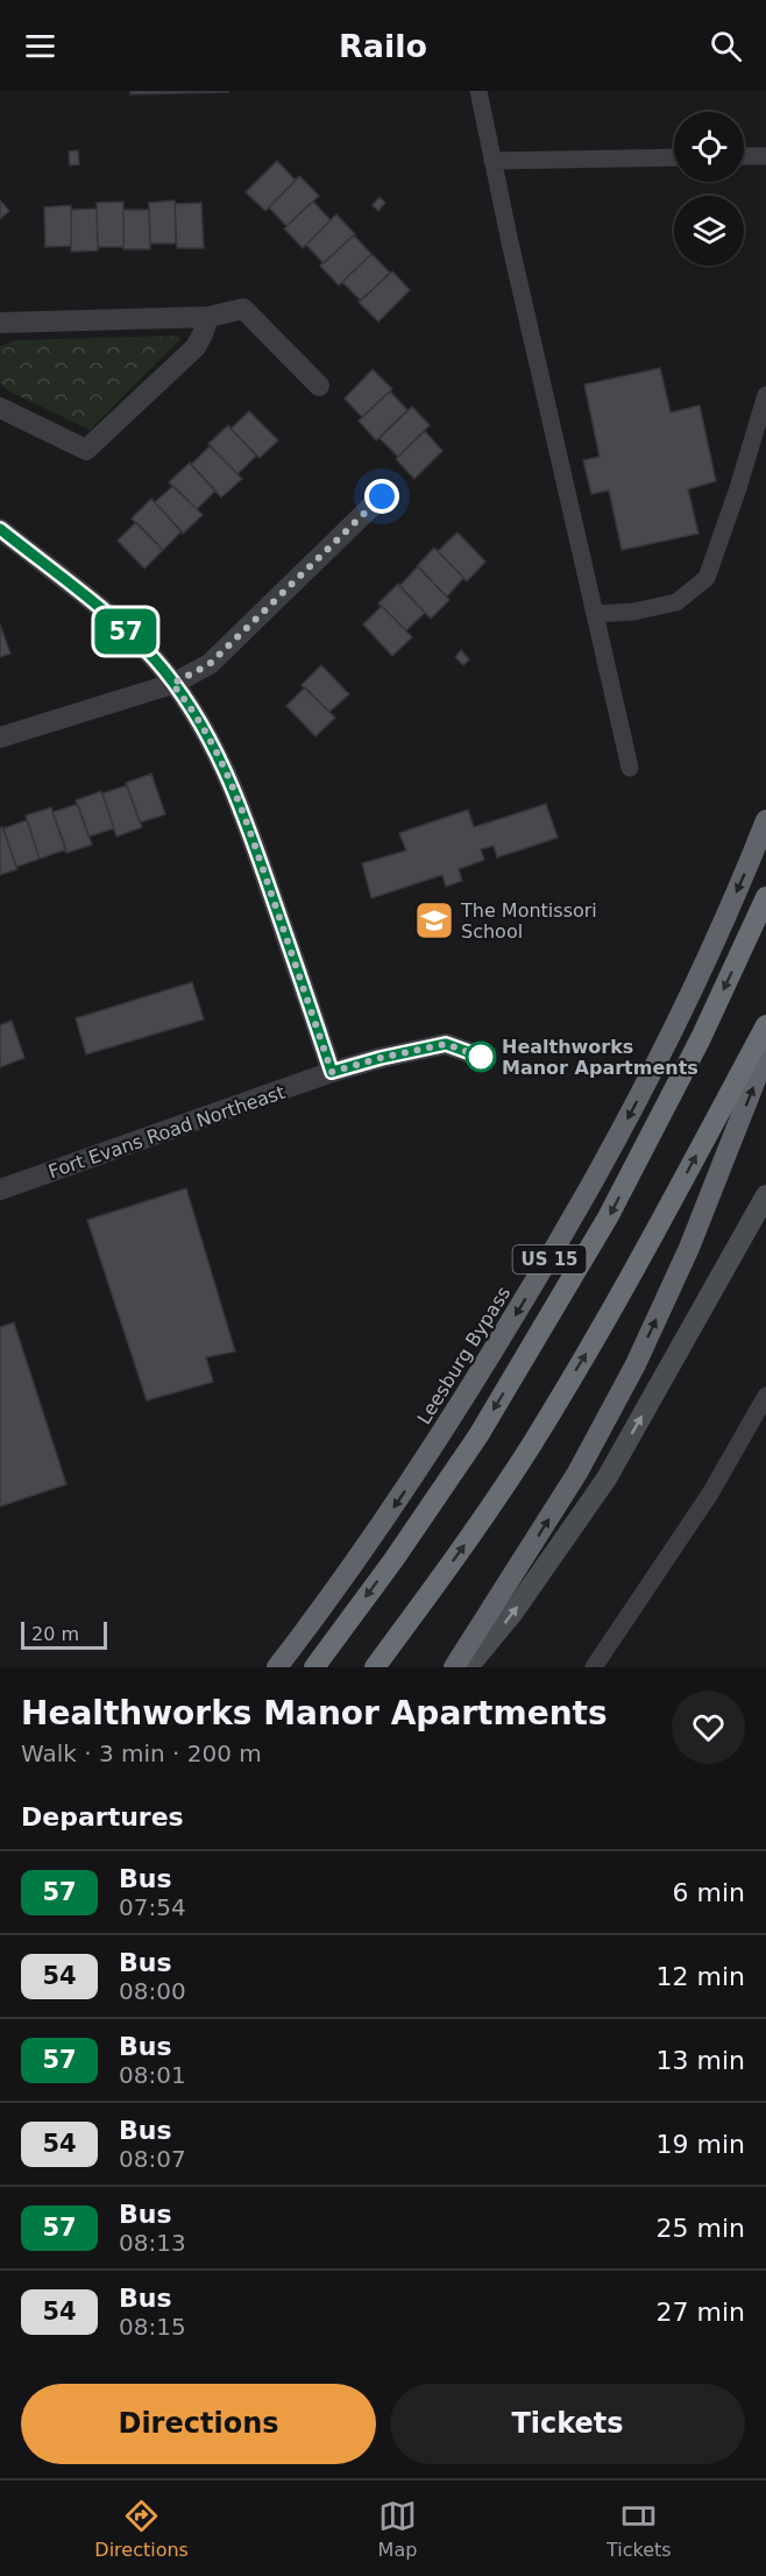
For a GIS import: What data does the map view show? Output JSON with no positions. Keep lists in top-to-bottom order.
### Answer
{
  "streets": {
    "highway": ["US 15", "Leesburg Bypass"],
    "street": ["Fort Evans Road Northeast"]
  },
  "places": {
    "school or university": ["The Montissori School"],
    "other": ["Healthworks Manor Apartments"]
  },
  "lines": ["bus line 57"],
  "scale_bar": "20 m",
  "page": {
    "header": "Railo",
    "on_map": "57",
    "scale": "20 m",
    "heading": [
      ["Healthworks Manor Apartments", "Walk · 3 min · 200 m"],
      "Departures"
    ],
    "list": [
      {
        "mark": "57",
        "name": "Bus",
        "note": "07:54",
        "value": "6 min"
      },
      {
        "mark": "54",
        "name": "Bus",
        "note": "08:00",
        "value": "12 min"
      },
      {
        "mark": "57",
        "name": "Bus",
        "note": "08:01",
        "value": "13 min"
      },
      {
        "mark": "54",
        "name": "Bus",
        "note": "08:07",
        "value": "19 min"
      },
      {
        "mark": "57",
        "name": "Bus",
        "note": "08:13",
        "value": "25 min"
      },
      {
        "mark": "54",
        "name": "Bus",
        "note": "08:15",
        "value": "27 min"
      }
    ],
    "buttons": ["Directions", "Tickets"],
    "tabs": ["Directions", "Map", "Tickets"]
  }
}
